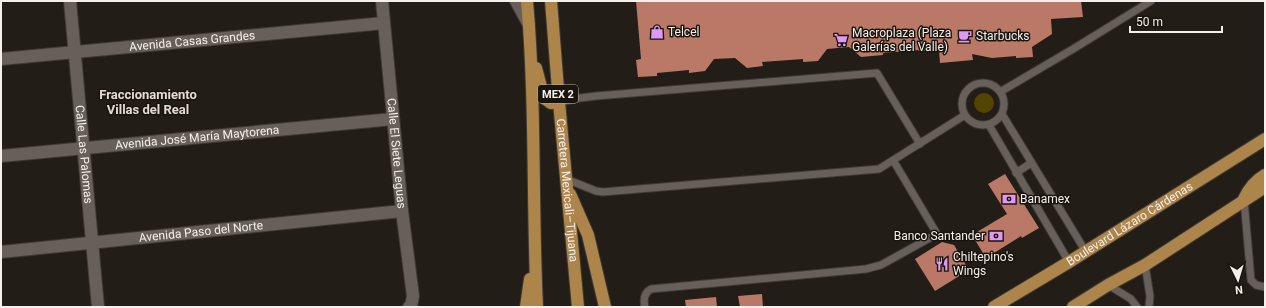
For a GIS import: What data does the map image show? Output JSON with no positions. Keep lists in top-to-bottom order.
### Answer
{
  "streets": {
    "main road": ["MEX 2", "Carretera Mexicali–Tijuana", "Boulevard Lázaro Cárdenas"],
    "street": [
      "Avenida Casas Grandes",
      "Avenida José María Maytorena",
      "Calle Las Palomas",
      "Calle El Siete Leguas",
      "Avenida Paso del Norte"
    ]
  },
  "crossings": [
    ["Avenida Casas Grandes", "Calle Las Palomas"],
    ["Avenida Casas Grandes", "Calle El Siete Leguas"],
    ["Avenida José María Maytorena", "Calle Las Palomas"],
    ["Avenida José María Maytorena", "Calle El Siete Leguas"],
    ["Calle Las Palomas", "Avenida Paso del Norte"],
    ["Calle El Siete Leguas", "Avenida Paso del Norte"]
  ],
  "districts": ["Fraccionamiento Villas del Real"],
  "places": {
    "shop": ["Telcel"],
    "cafe": ["Starbucks"],
    "supermarket": ["Macroplaza (Plaza Galerías del Valle)"],
    "bank": ["Banamex", "Banco Santander"],
    "restaurant": ["Chiltepino's Wings"]
  },
  "scale_bar": "50 m",
  "north": "bottom"
}
